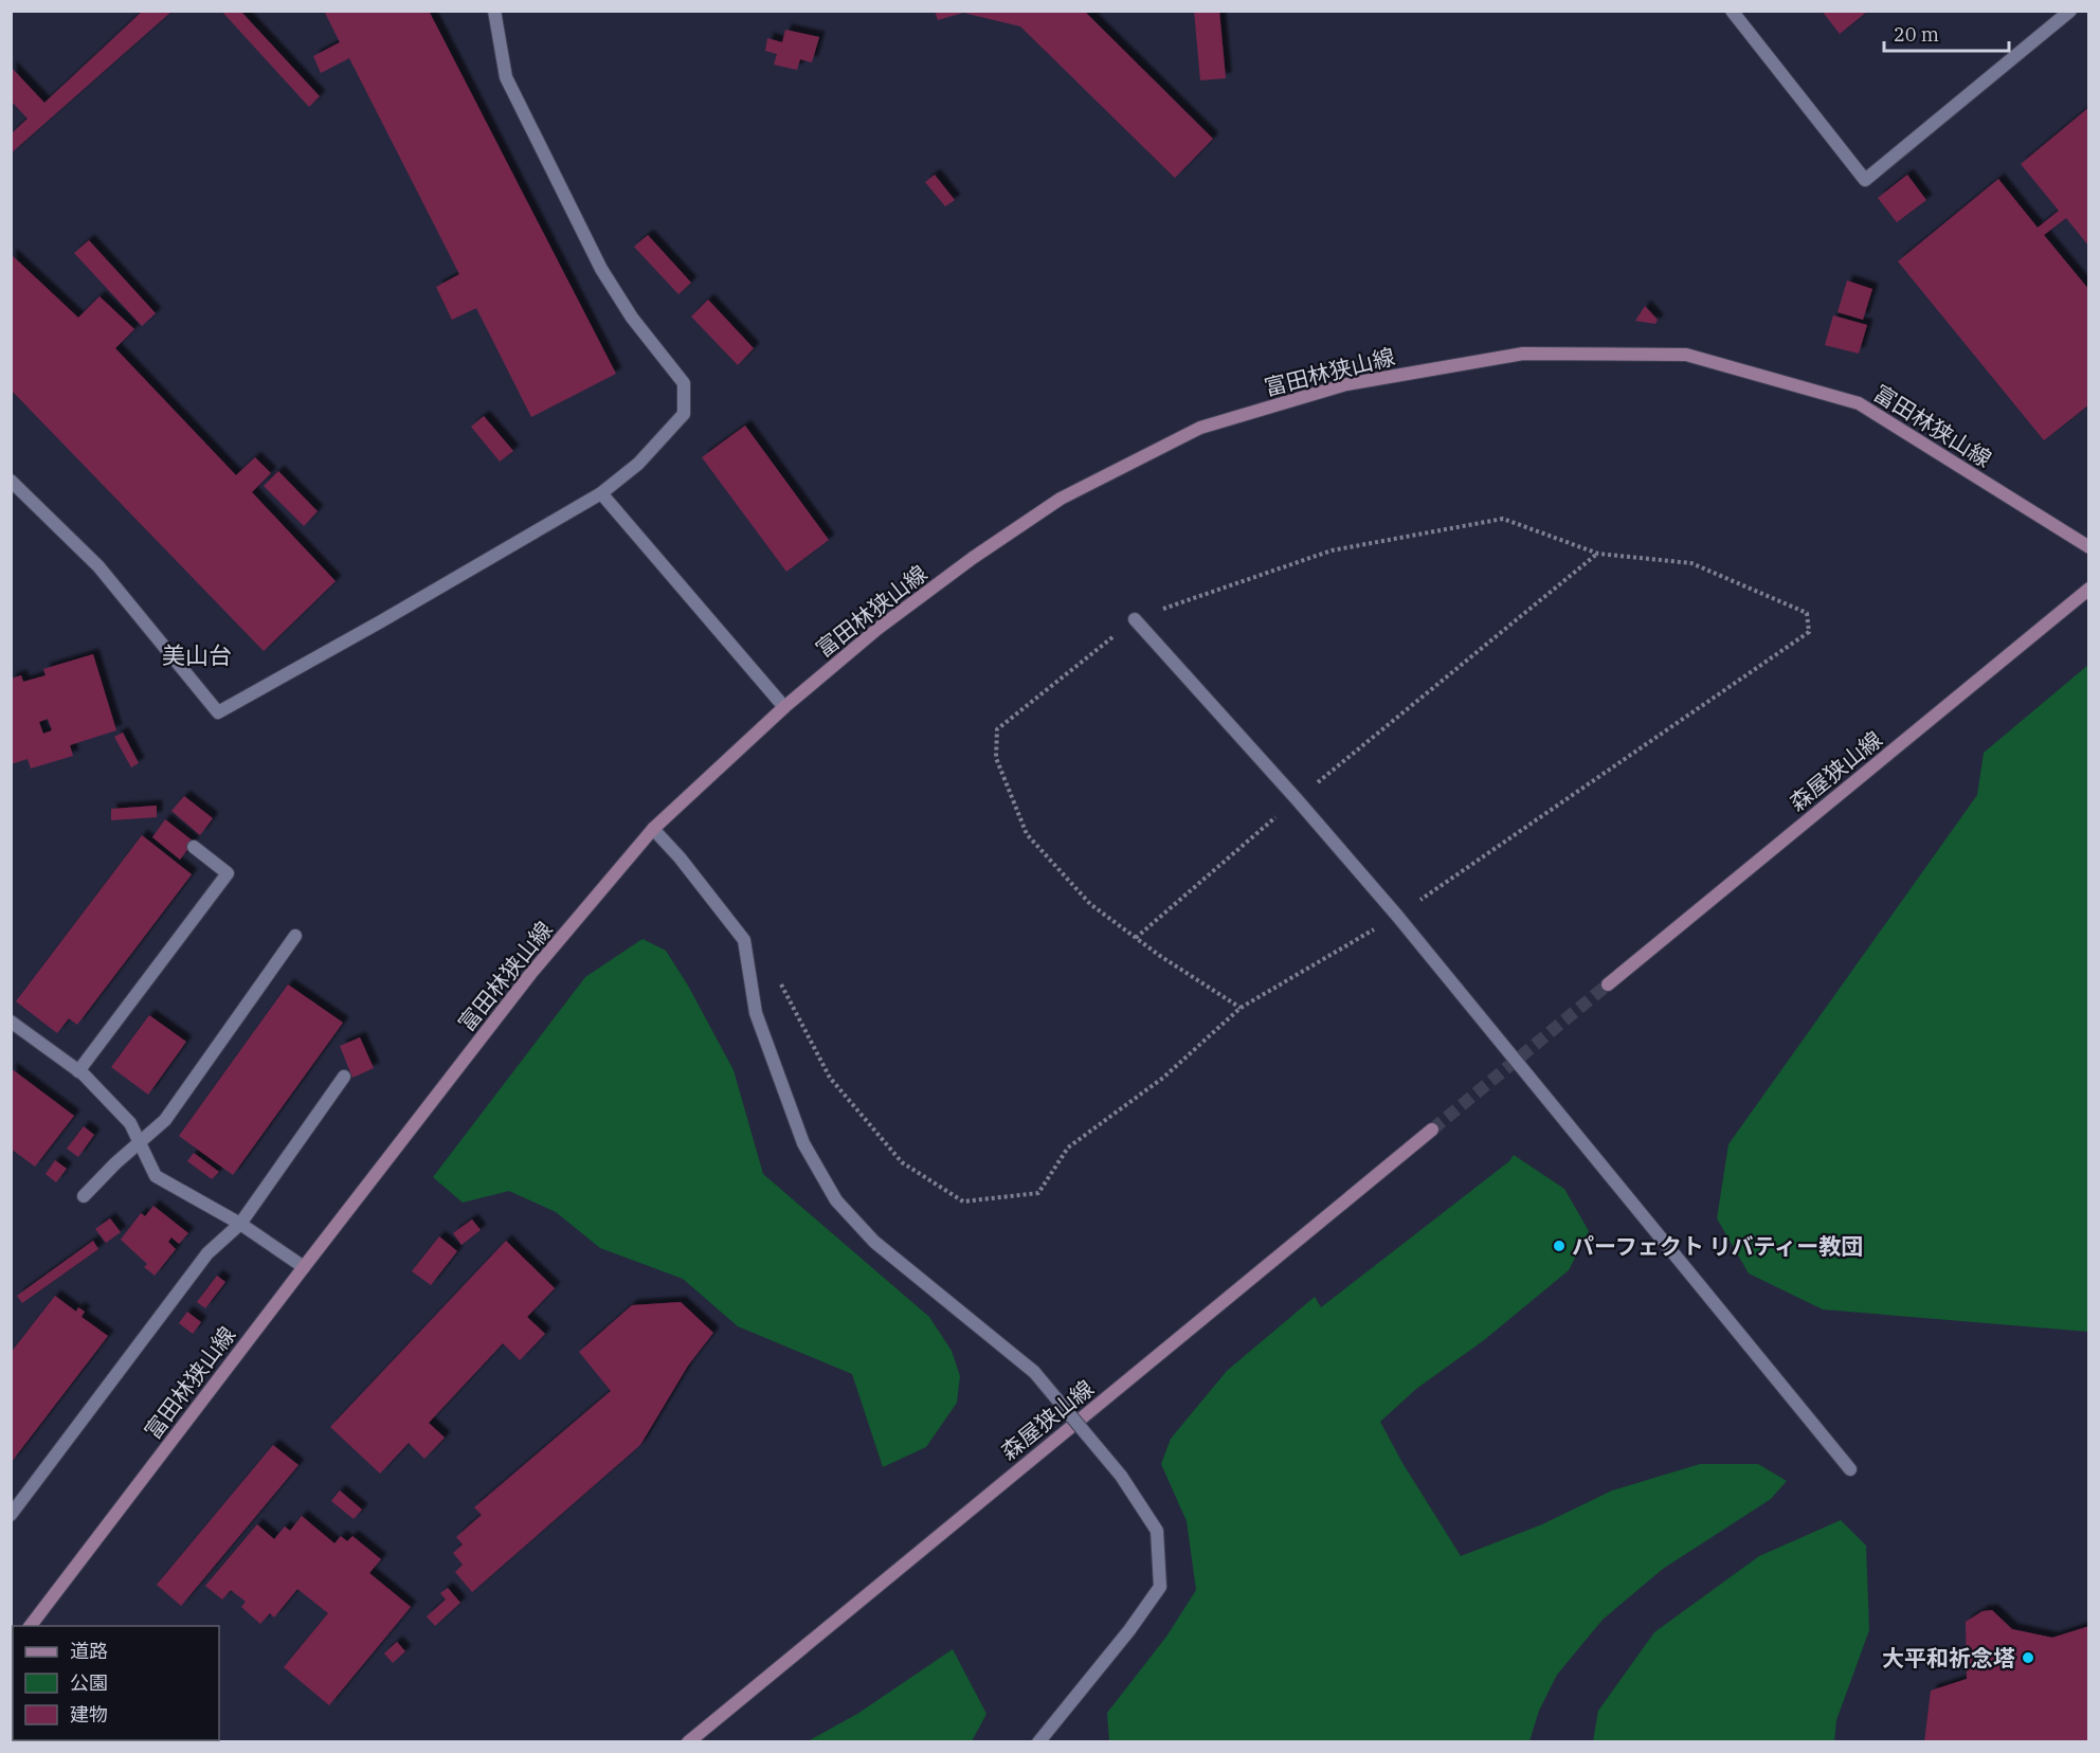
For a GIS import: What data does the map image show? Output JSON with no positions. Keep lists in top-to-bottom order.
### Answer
{
  "streets": {
    "main road": ["富田林狭山線", "森屋狭山線"]
  },
  "districts": ["美山台"],
  "places": ["パーフェクト リバティー教団", "大平和祈念塔"],
  "legend": ["道路", "公園", "建物"],
  "scale_bar": "20 m"
}
